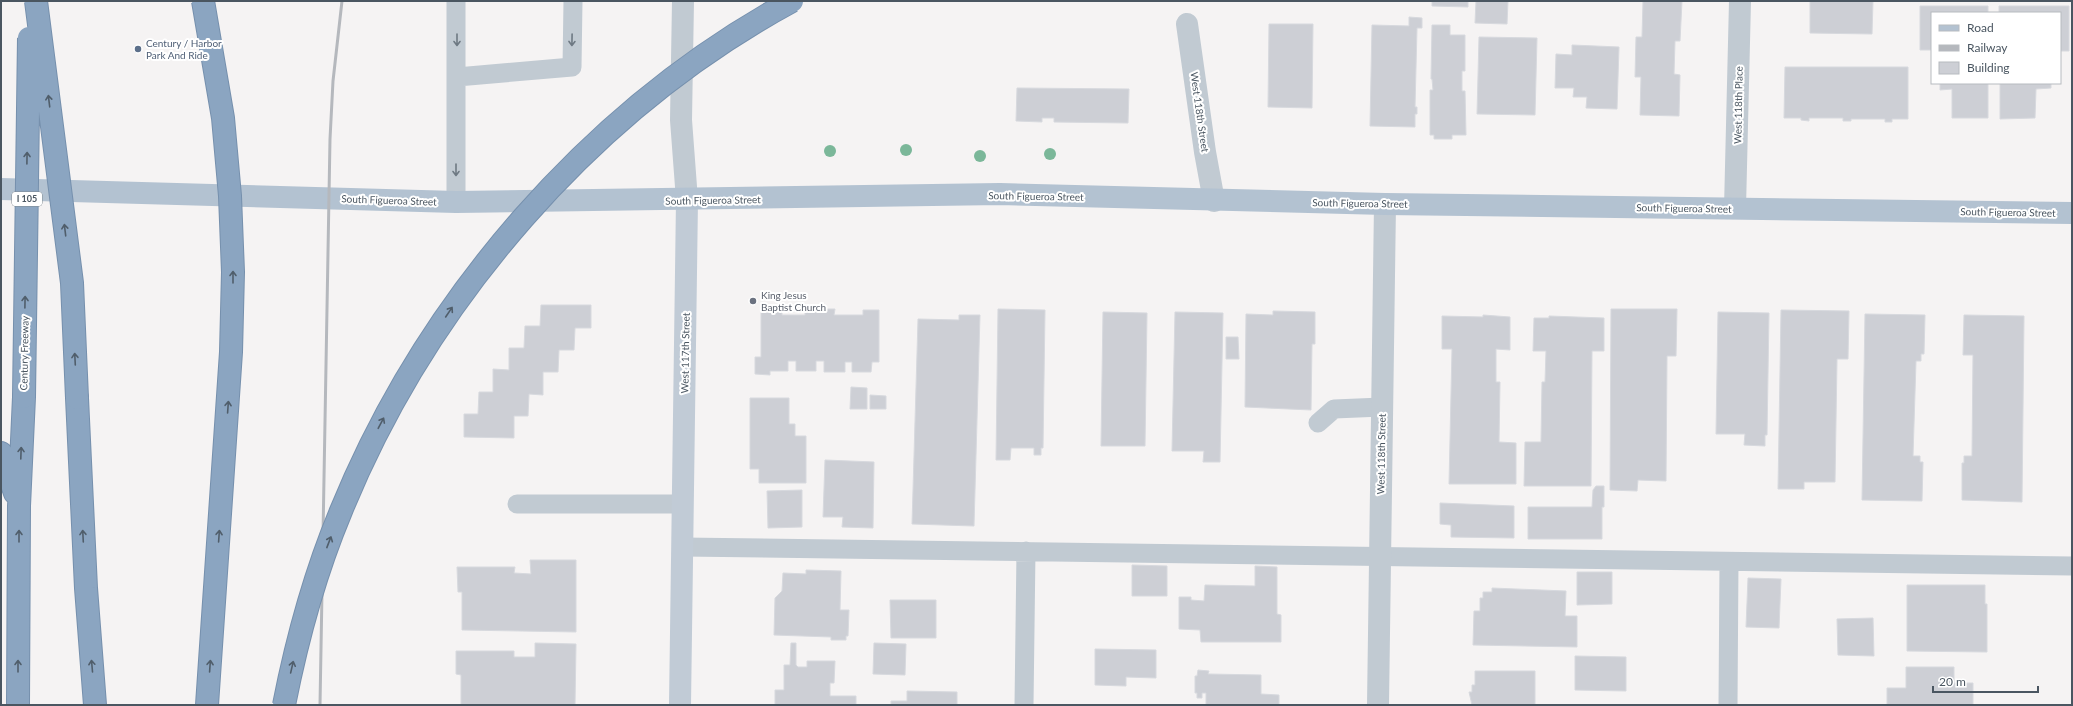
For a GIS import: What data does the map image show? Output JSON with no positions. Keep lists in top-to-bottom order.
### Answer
{
  "streets": {
    "highway": ["I 105", "Century Freeway"],
    "main road": ["South Figueroa Street"],
    "street": ["West 118th Place", "West 118th Street", "West 117th Street"]
  },
  "crossings": [
    ["West 118th Place", "South Figueroa Street"],
    ["West 118th Street", "South Figueroa Street"],
    ["South Figueroa Street", "West 117th Street"]
  ],
  "places": ["Century / Harbor Park And Ride", "King Jesus Baptist Church"],
  "legend": ["Road", "Railway", "Building"],
  "scale_bar": "20 m"
}
